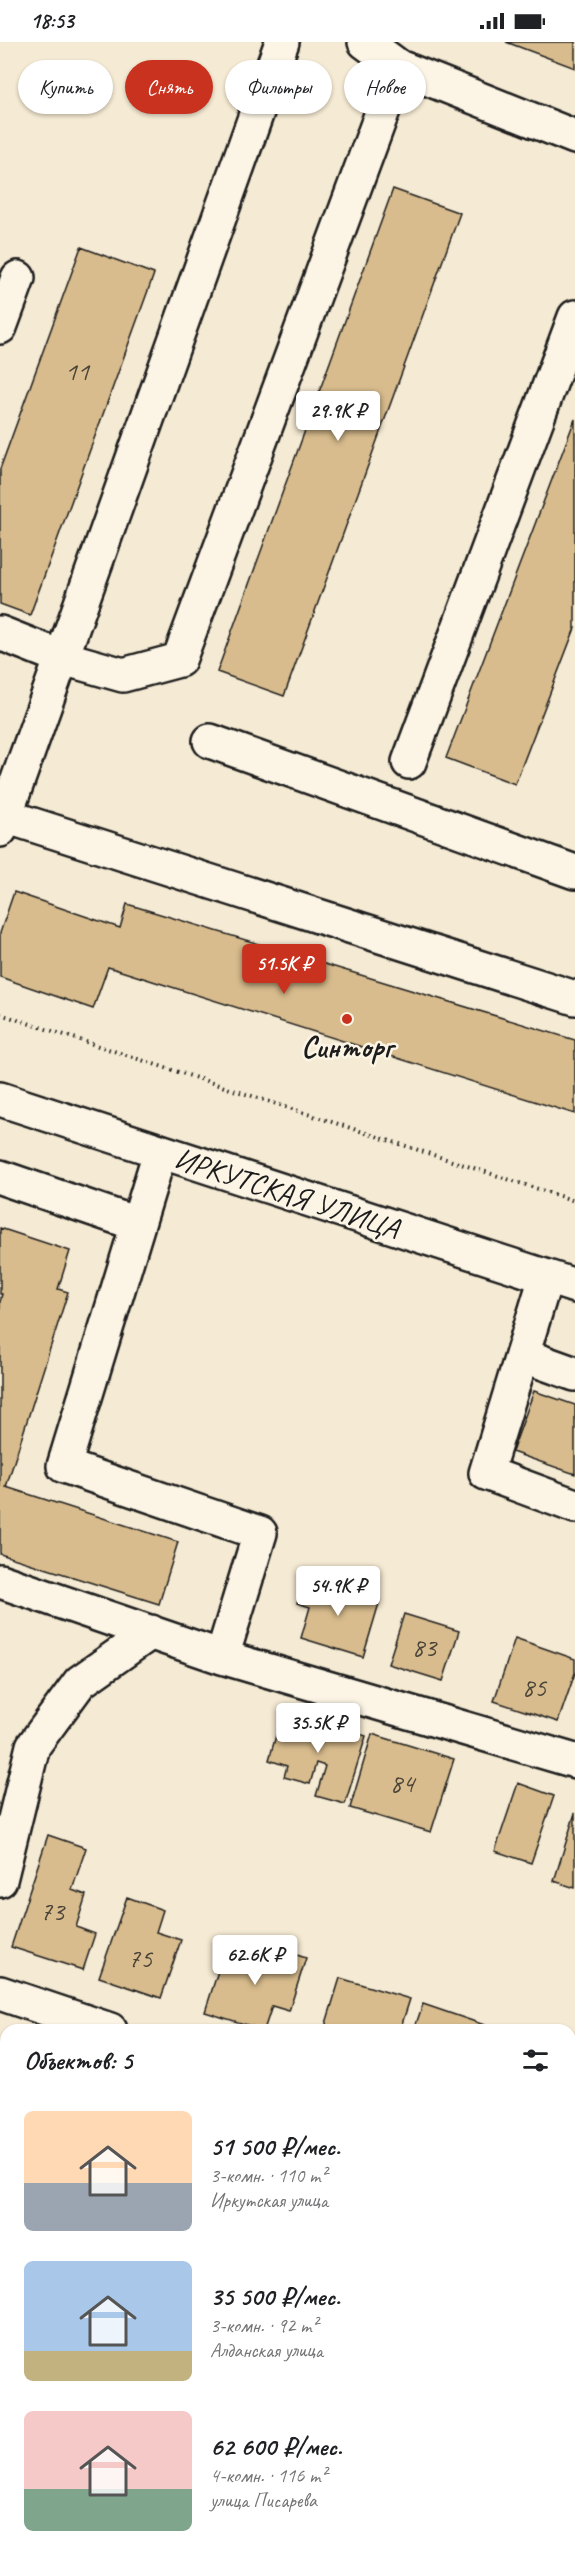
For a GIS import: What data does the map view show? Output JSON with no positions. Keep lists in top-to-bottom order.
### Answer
{
  "streets": {
    "street": ["ИРКУТСКАЯ УЛИЦА"]
  },
  "places": ["Синторг"],
  "house_numbers": [
    "11",
    "83",
    "85",
    "84",
    "73",
    "75"
  ],
  "page": {
    "status": "18:53",
    "chip": [
      "Купить",
      "Снять",
      "Фильтры",
      "Новое"
    ],
    "price": [
      "29.9K ₽",
      "51.5K ₽",
      "54.9K ₽",
      "35.5K ₽",
      "62.6K ₽"
    ],
    "heading": "Объектов: 5",
    "list": [
      {
        "name": "51 500 ₽/мес.",
        "note": "3-комн. · 110 m² · Иркутская улица"
      },
      {
        "name": "35 500 ₽/мес.",
        "note": "3-комн. · 92 m² · Алданская улица"
      },
      {
        "name": "62 600 ₽/мес.",
        "note": "4-комн. · 116 m² · улица Писарева"
      }
    ]
  }
}
